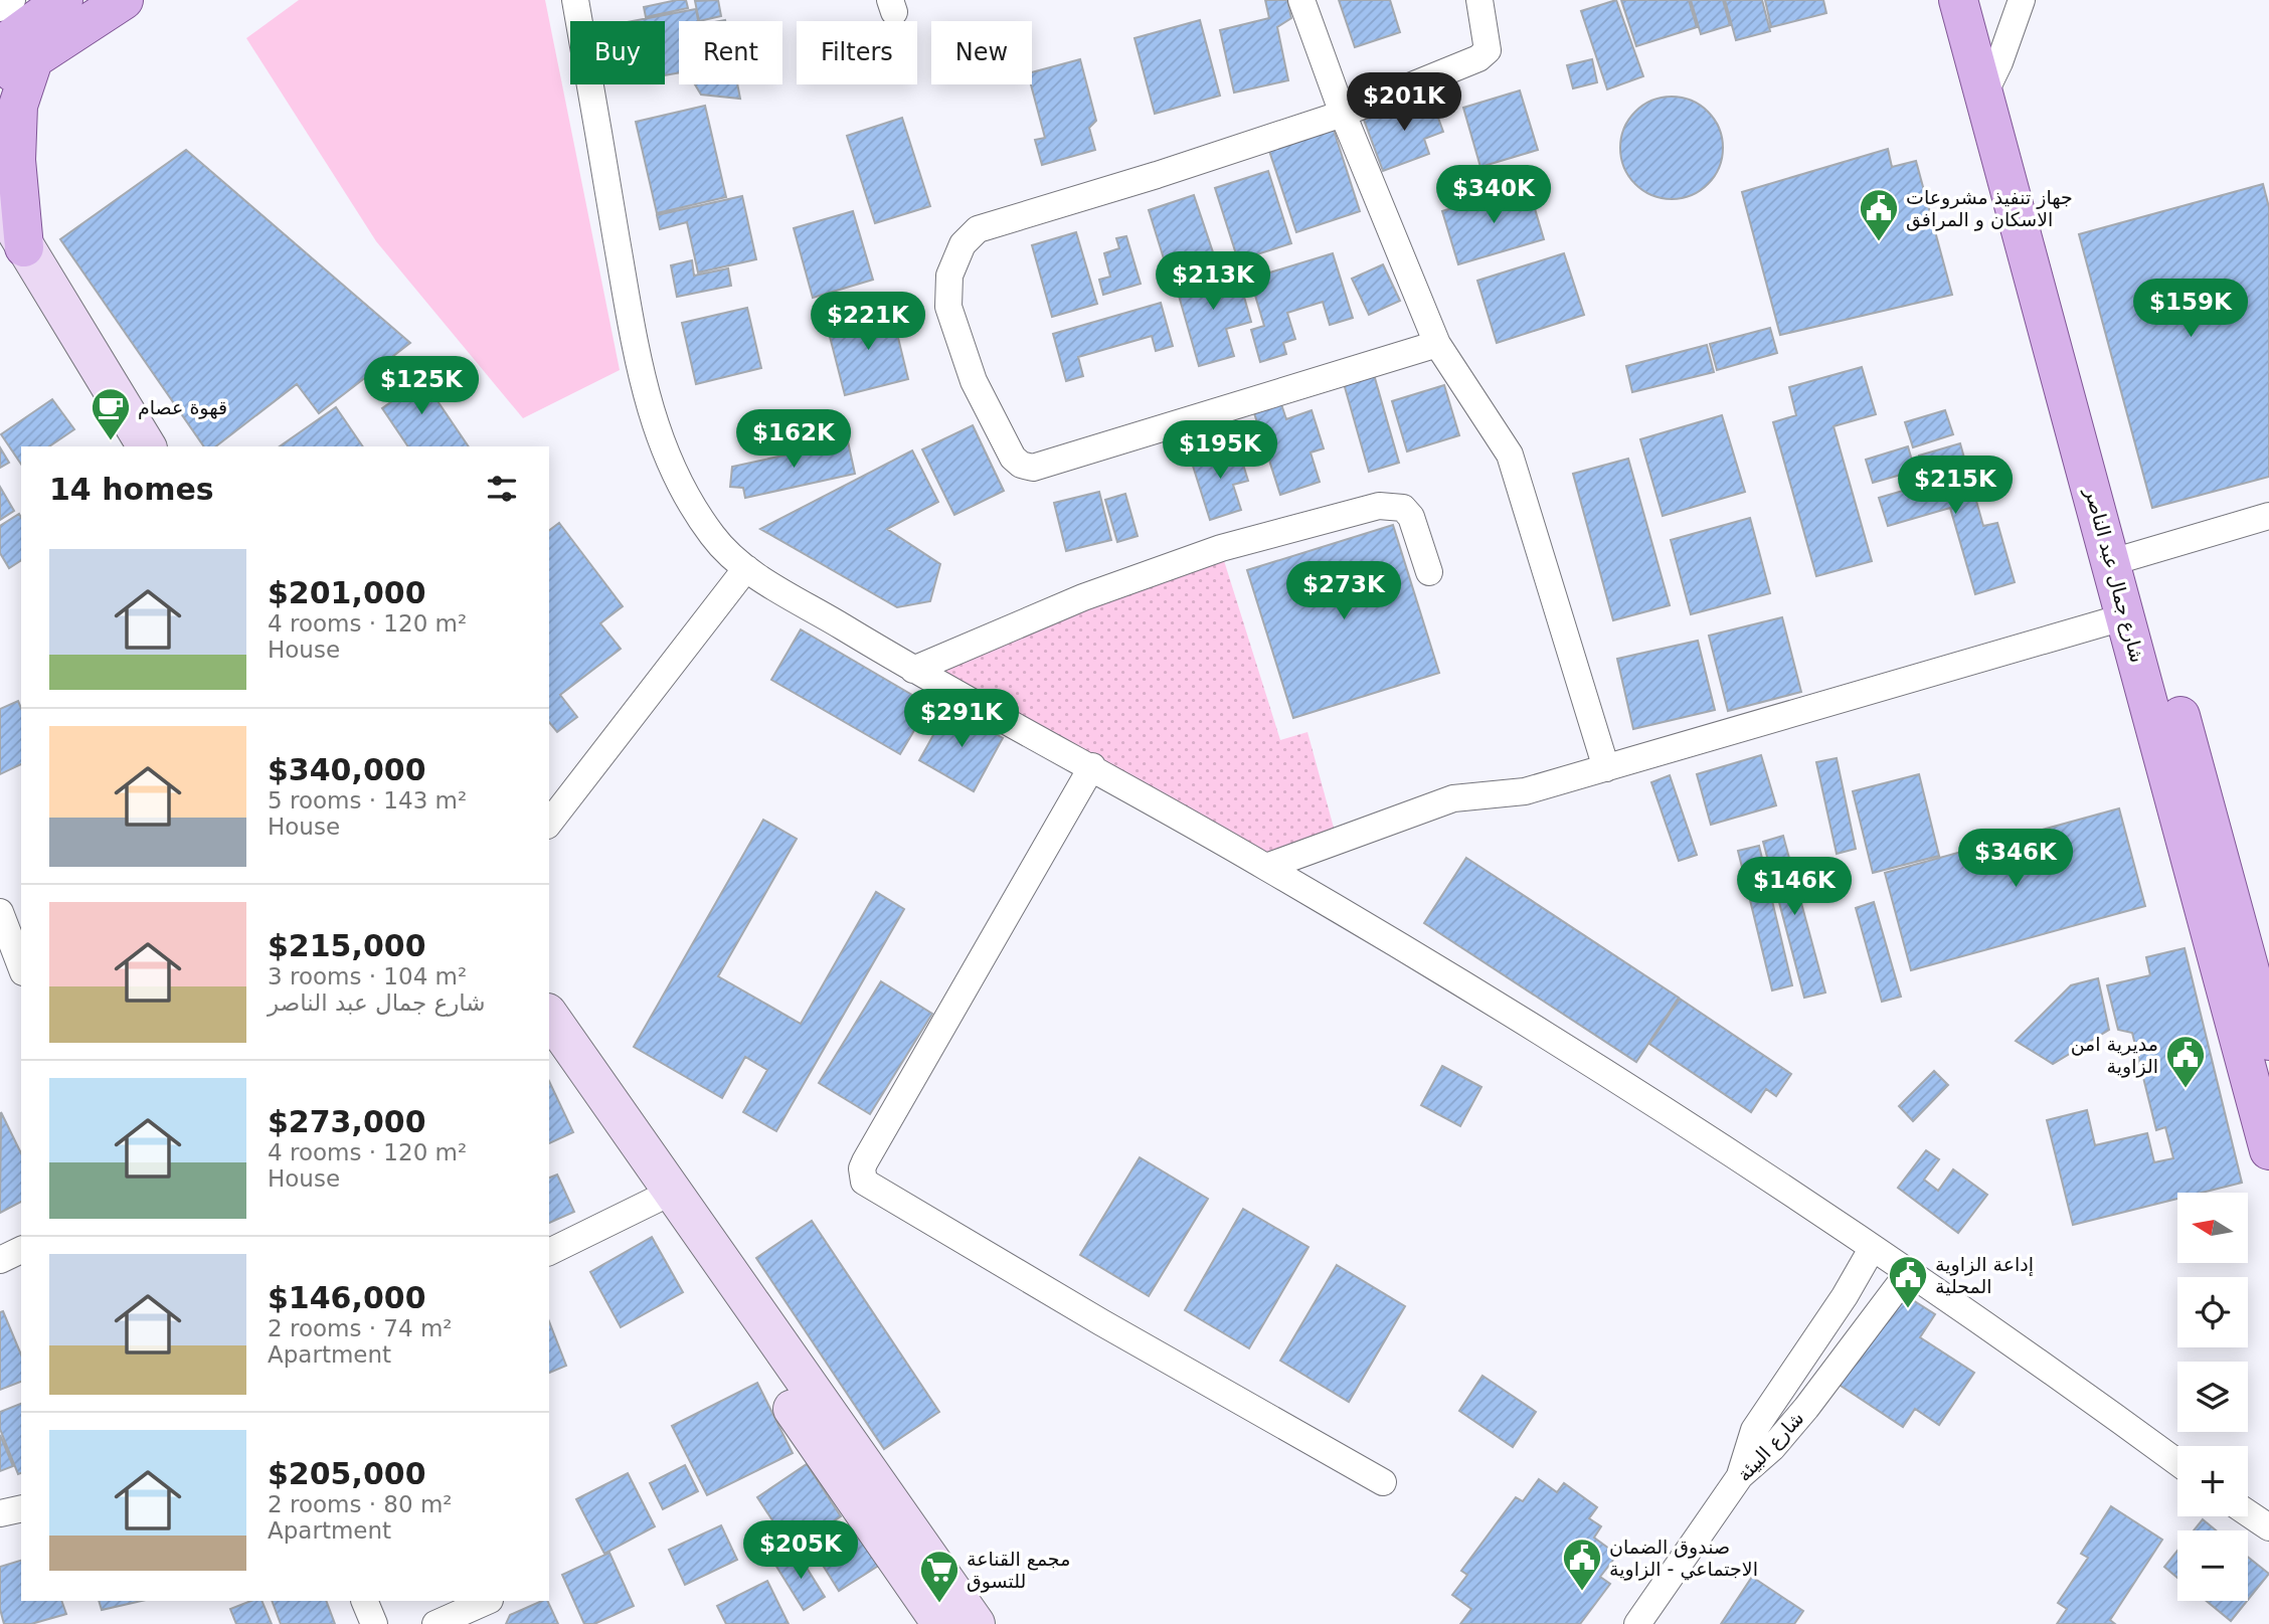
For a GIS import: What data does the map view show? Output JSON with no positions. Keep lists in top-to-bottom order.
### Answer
{
  "streets": {
    "main road": ["شارع جمال عبد الناصر"],
    "street": ["شارع البيئة"]
  },
  "places": {
    "public building": [
      "جهاز تنفيذ مشروعات الاسكان و المرافق",
      "مديرية امن الزاوية",
      "إداعة الزاوية المحلية",
      "صندوق الضمان الاجتماعي - الزاوية"
    ],
    "cafe": ["قهوة عصام"],
    "supermarket": ["مجمع القناعة للتسوق"]
  },
  "north": "left",
  "page": {
    "chip": [
      "Buy",
      "Rent",
      "Filters",
      "New"
    ],
    "price": [
      "$201K",
      "$340K",
      "$213K",
      "$159K",
      "$221K",
      "$125K",
      "$162K",
      "$195K",
      "$215K",
      "$273K",
      "$291K",
      "$346K",
      "$146K",
      "$205K"
    ],
    "heading": "14 homes",
    "list": [
      {
        "name": "$201,000",
        "note": "4 rooms · 120 m² · House"
      },
      {
        "name": "$340,000",
        "note": "5 rooms · 143 m² · House"
      },
      {
        "name": "$215,000",
        "note": "3 rooms · 104 m² · شارع جمال عبد الناصر"
      },
      {
        "name": "$273,000",
        "note": "4 rooms · 120 m² · House"
      },
      {
        "name": "$146,000",
        "note": "2 rooms · 74 m² · Apartment"
      },
      {
        "name": "$205,000",
        "note": "2 rooms · 80 m² · Apartment"
      }
    ],
    "map_buttons": ["+", "−"]
  }
}
